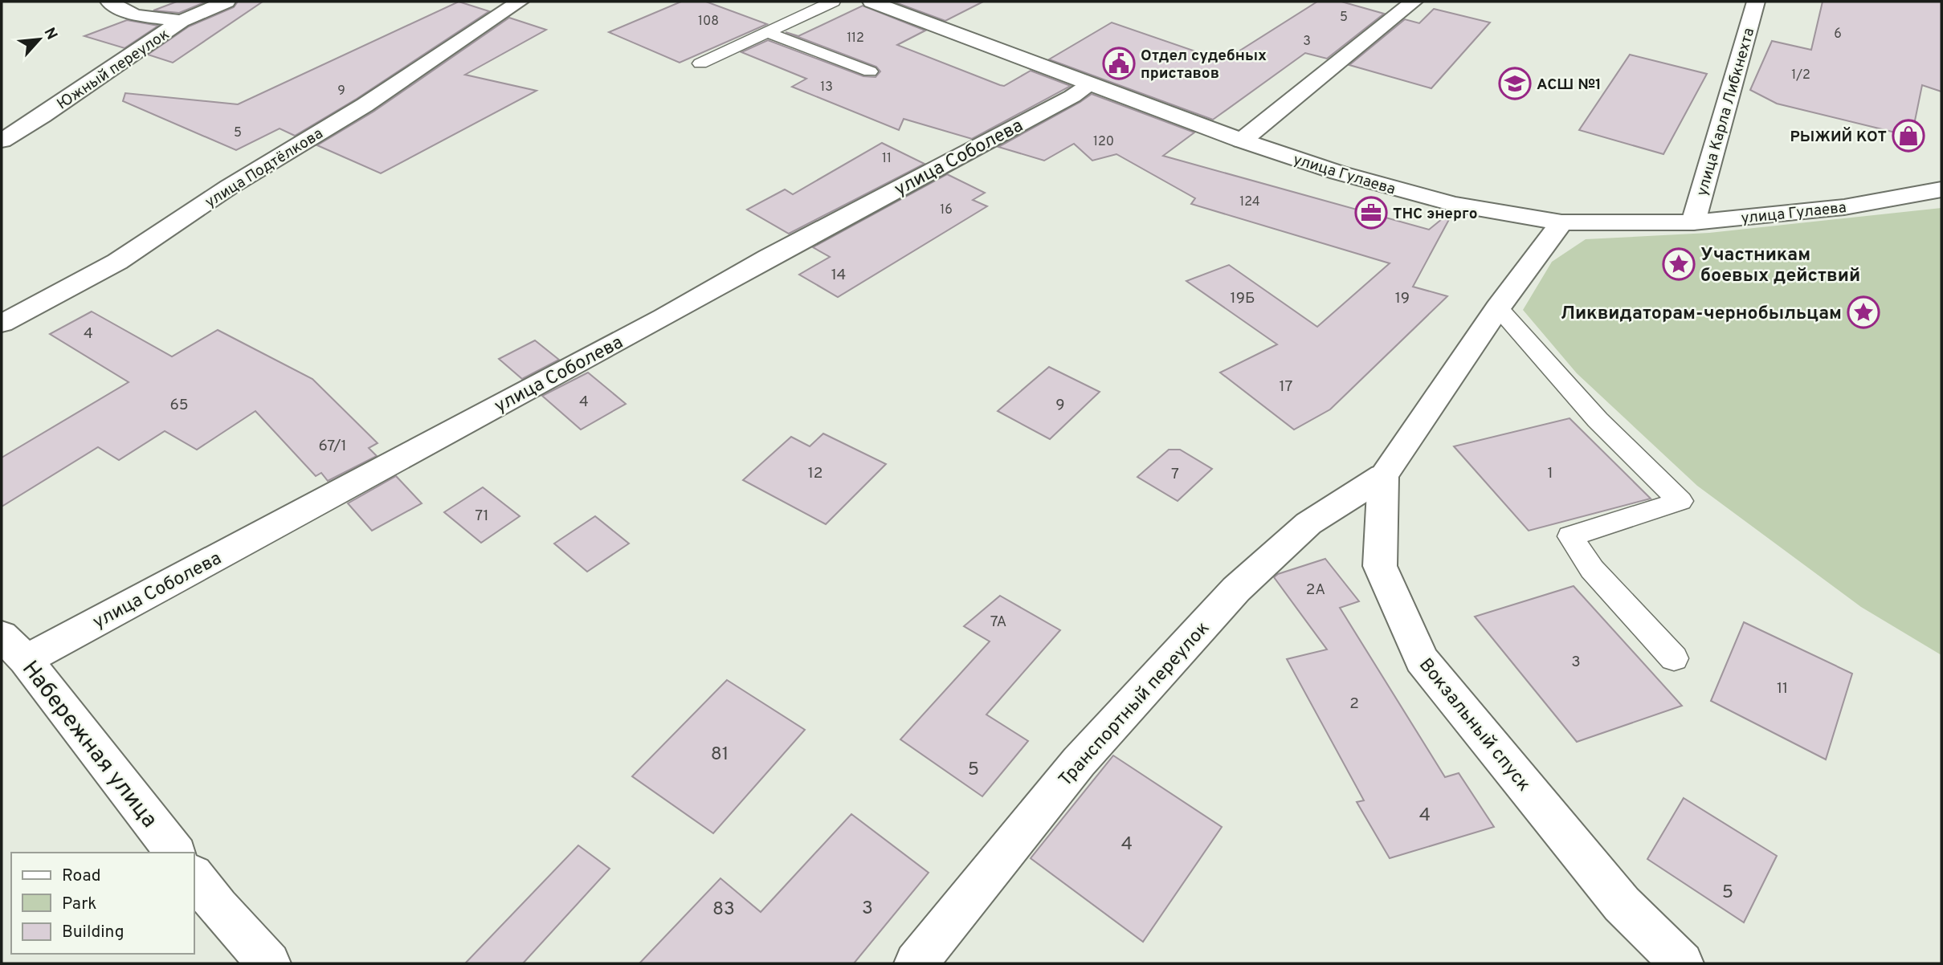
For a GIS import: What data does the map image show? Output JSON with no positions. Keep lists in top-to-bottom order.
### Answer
{
  "streets": {
    "street": [
      "Южный переулок",
      "улица Карла Либкнехта",
      "улица Соболева",
      "улица Подтёлкова",
      "улица Гулаева",
      "Транспортный переулок",
      "Вокзальный спуск",
      "Набережная улица"
    ]
  },
  "crossings": [
    ["улица Карла Либкнехта", "улица Гулаева"],
    ["улица Соболева", "улица Гулаева"],
    ["улица Соболева", "Набережная улица"],
    ["Транспортный переулок", "Вокзальный спуск"]
  ],
  "places": {
    "public building": ["Отдел судебных приставов"],
    "school or university": ["АСШ №1"],
    "shop": ["РЫЖИЙ КОТ"],
    "office": ["ТНС энерго"],
    "place": ["Участникам боевых действий", "Ликвидаторам-чернобыльцам"]
  },
  "house_numbers": [
    "5",
    "108",
    "6",
    "112",
    "3",
    "1/2",
    "13",
    "9",
    "5",
    "120",
    "11",
    "124",
    "16",
    "14",
    "19Б",
    "19",
    "4",
    "17",
    "4",
    "65",
    "9",
    "67/1",
    "12",
    "1",
    "7",
    "71",
    "2А",
    "7А",
    "3",
    "11",
    "2",
    "81",
    "5",
    "4",
    "4",
    "5",
    "3",
    "83"
  ],
  "legend": ["Road", "Park", "Building"],
  "north": "top right"
}
